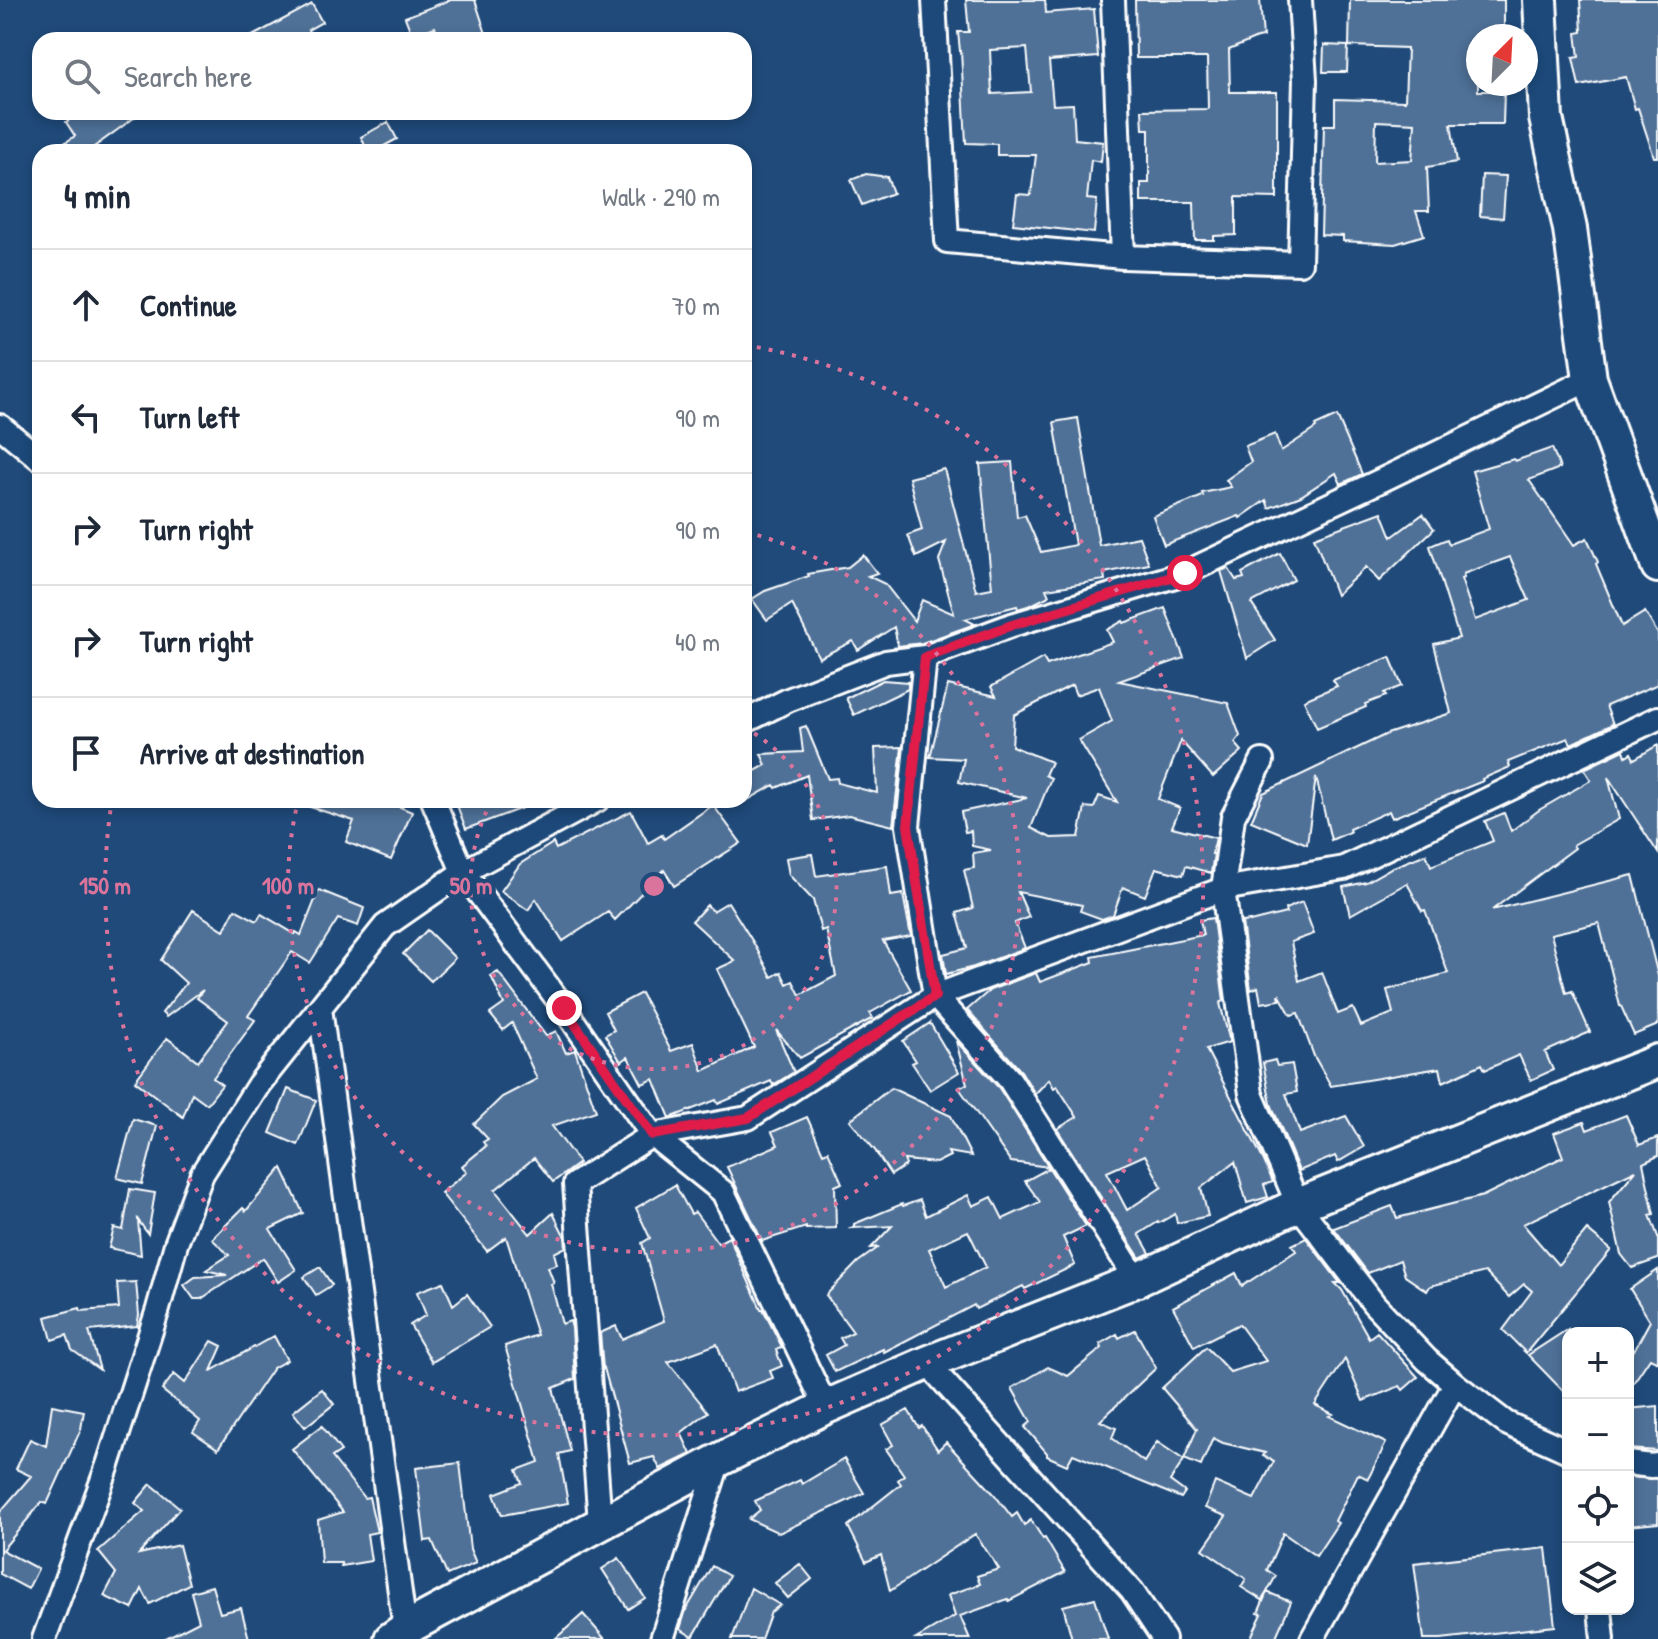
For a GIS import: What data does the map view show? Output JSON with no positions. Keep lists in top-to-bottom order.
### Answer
{
  "north": "top right",
  "page": {
    "search": "Search here",
    "heading": ["4 min", "Walk · 290 m"],
    "list": [
      ["Continue", "70 m"],
      ["Turn left", "90 m"],
      ["Turn right", "90 m"],
      ["Turn right", "40 m"],
      "Arrive at destination"
    ],
    "map_buttons": ["+", "−"]
  },
  "rings": ["100 m", "50 m", "150 m"]
}
